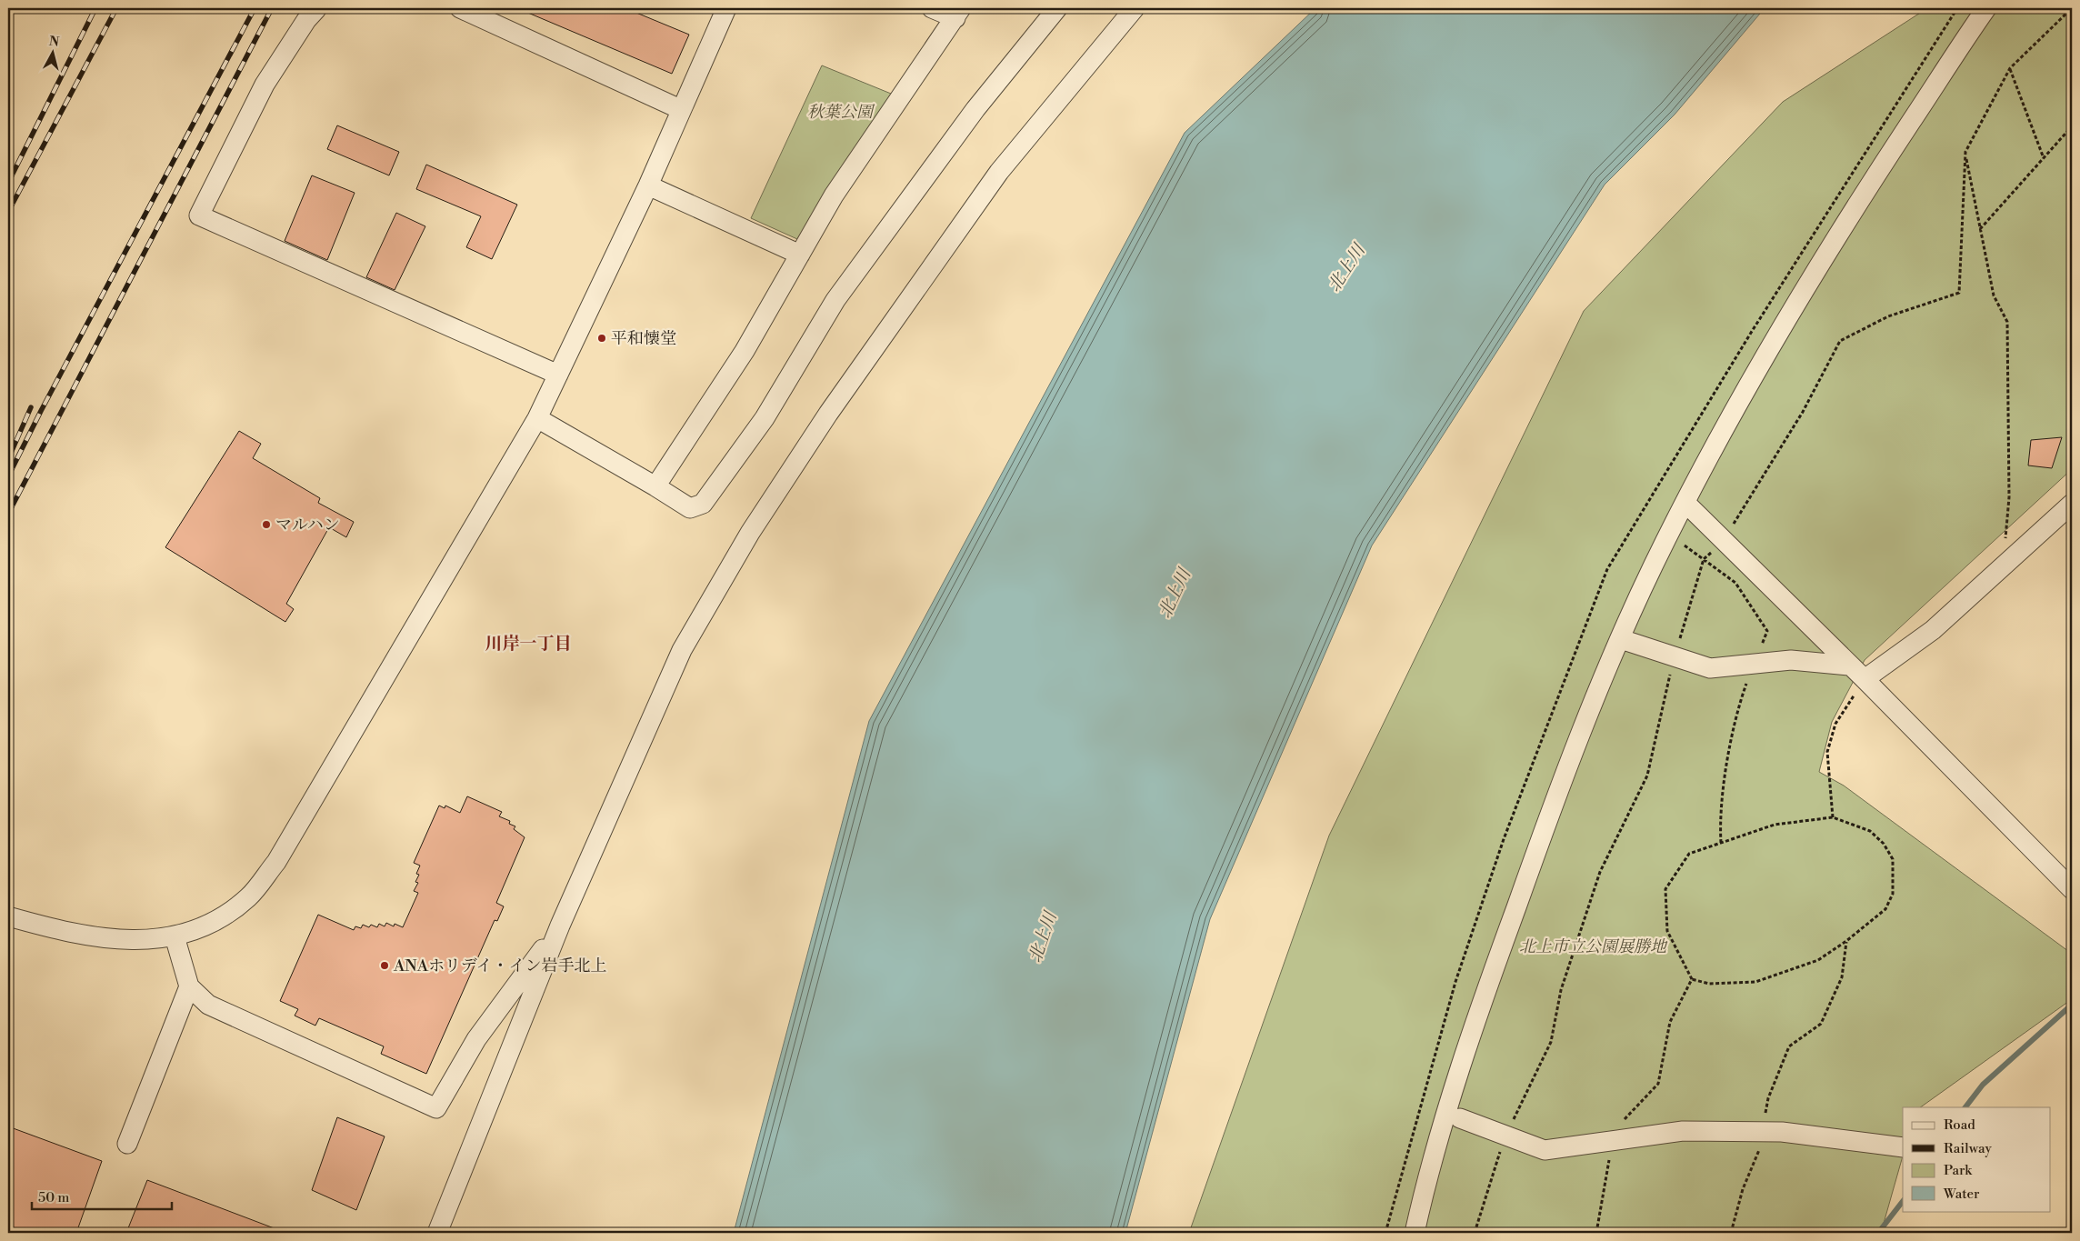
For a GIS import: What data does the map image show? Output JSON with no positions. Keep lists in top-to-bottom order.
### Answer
{
  "districts": ["川岸一丁目"],
  "water": ["北上川"],
  "parks": ["秋葉公園", "北上市立公園展勝地"],
  "places": ["平和懐堂", "マルハン", "ANAホリデイ・イン岩手北上"],
  "legend": [
    "Road",
    "Railway",
    "Park",
    "Water"
  ],
  "scale_bar": "50 m",
  "north": "top"
}
